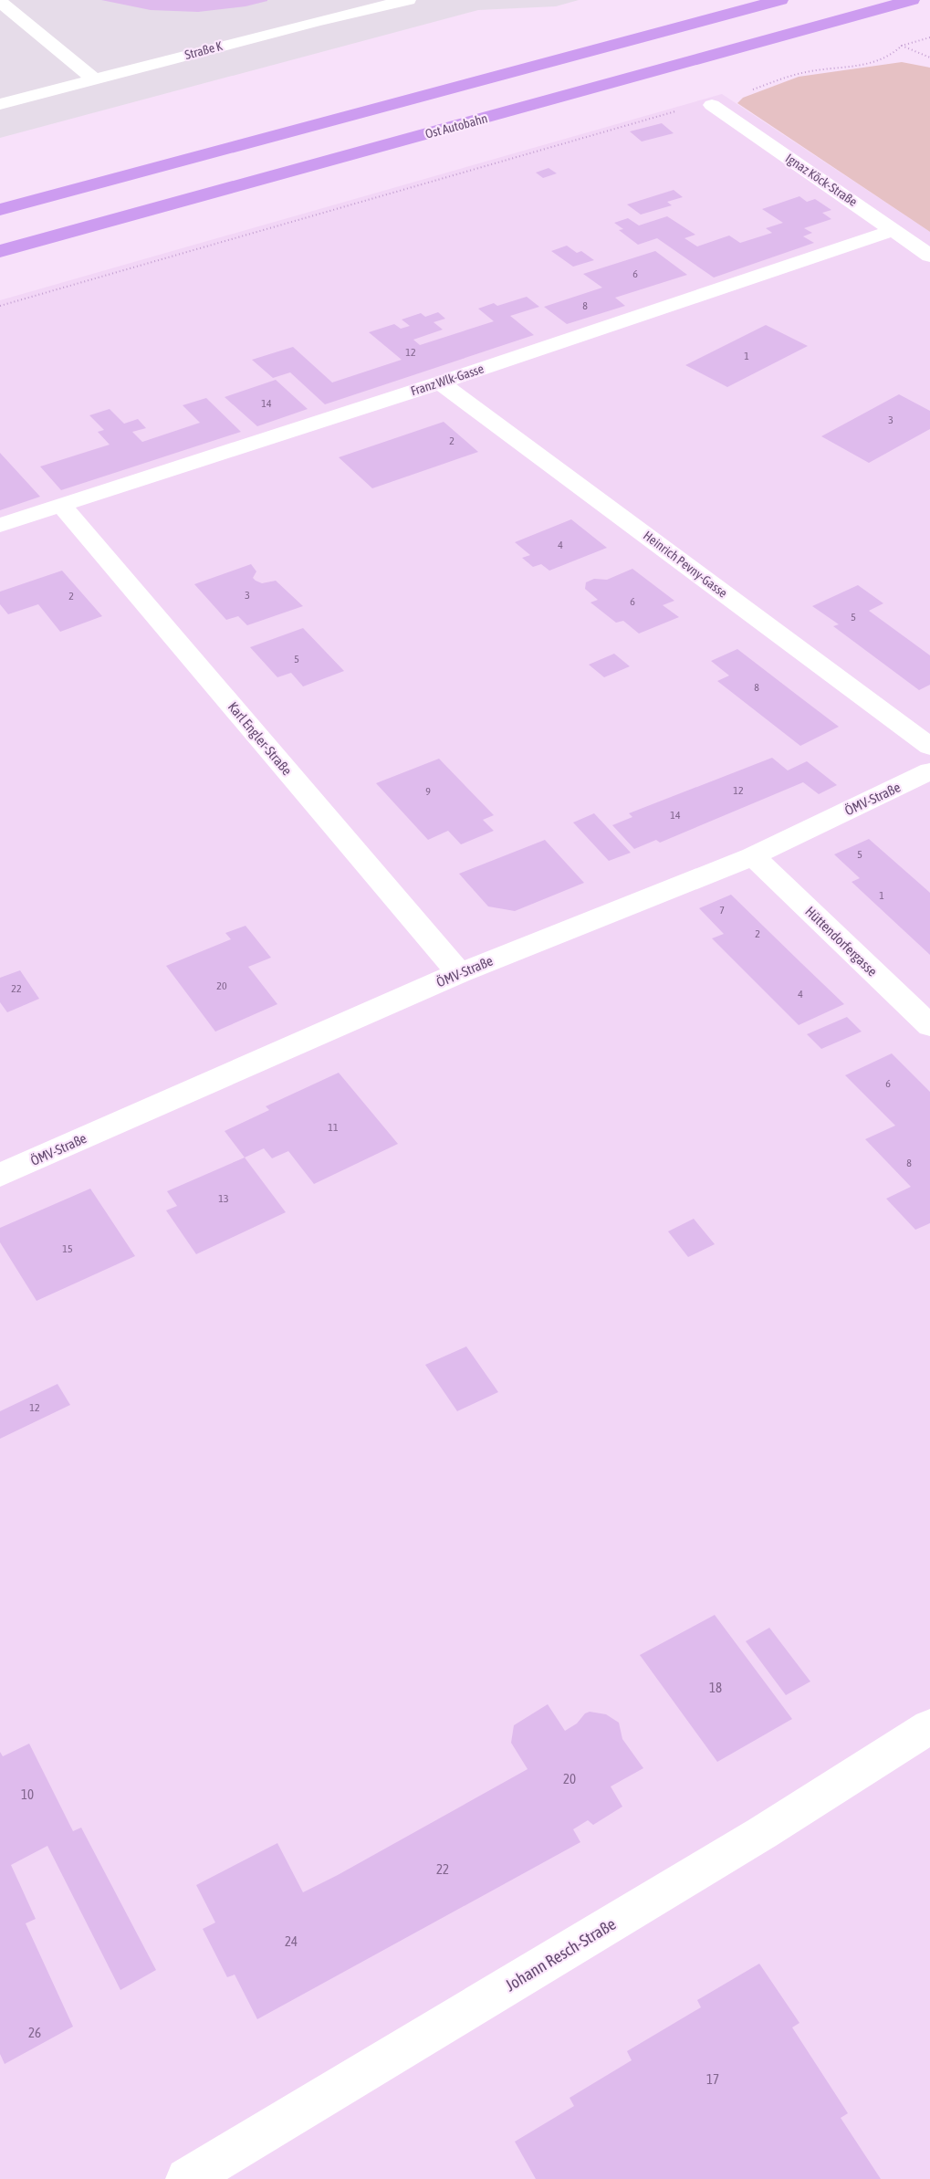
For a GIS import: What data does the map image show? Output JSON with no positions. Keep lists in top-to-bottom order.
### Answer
{
  "streets": {
    "highway": ["Ost Autobahn"],
    "street": [
      "Straße K",
      "Ignaz Köck-Straße",
      "Franz Wlk-Gasse",
      "Heinrich Pevny-Gasse",
      "Karl Engler-Straße",
      "ÖMV-Straße",
      "Hüttendorfergasse",
      "Johann Resch-Straße"
    ]
  },
  "crossings": [
    ["Ignaz Köck-Straße", "Franz Wlk-Gasse"],
    ["Franz Wlk-Gasse", "Heinrich Pevny-Gasse"],
    ["Franz Wlk-Gasse", "Karl Engler-Straße"],
    ["Karl Engler-Straße", "ÖMV-Straße"],
    ["ÖMV-Straße", "Hüttendorfergasse"]
  ],
  "house_numbers": [
    "6",
    "8",
    "12",
    "1",
    "14",
    "3",
    "2",
    "4",
    "3",
    "2",
    "6",
    "5",
    "5",
    "8",
    "12",
    "9",
    "14",
    "5",
    "1",
    "7",
    "2",
    "20",
    "22",
    "4",
    "6",
    "11",
    "8",
    "13",
    "15",
    "12",
    "18",
    "20",
    "10",
    "22",
    "24",
    "26",
    "17"
  ]
}
